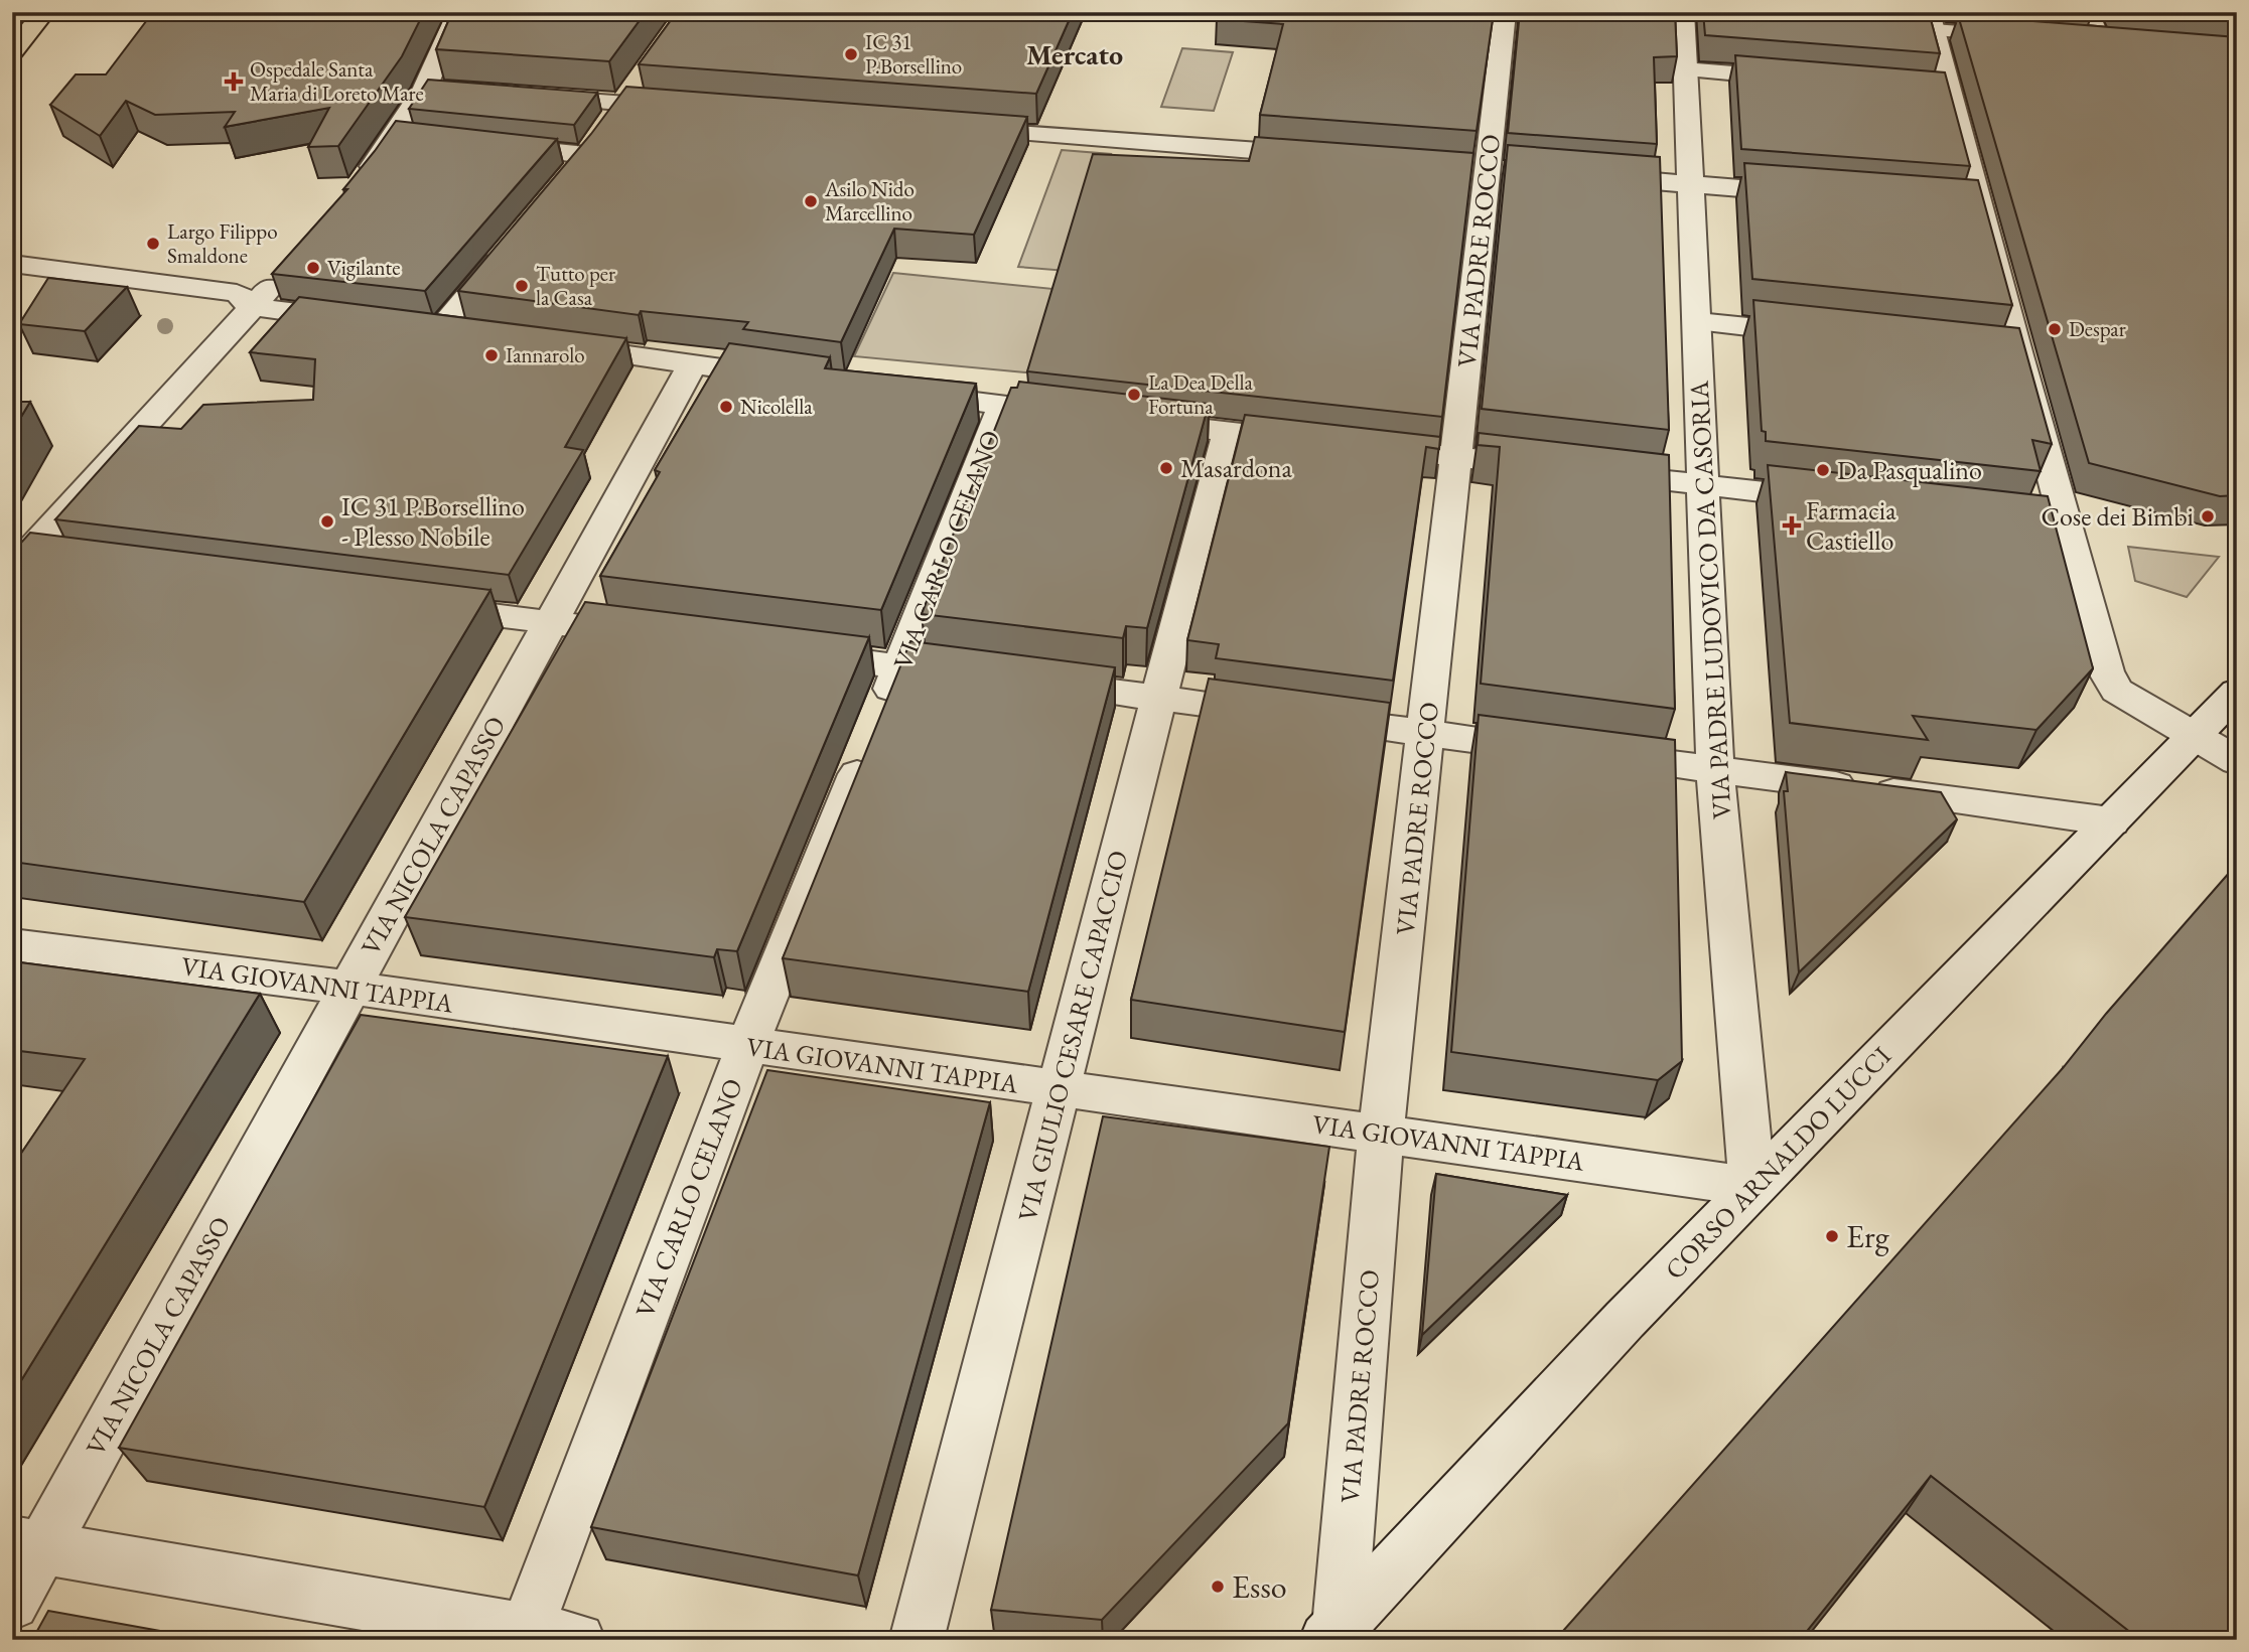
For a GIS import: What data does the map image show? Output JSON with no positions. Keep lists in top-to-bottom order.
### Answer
{
  "streets": {
    "street": [
      "VIA PADRE ROCCO",
      "VIA CARLO CELANO",
      "VIA PADRE LUDOVICO DA CASORIA",
      "VIA NICOLA CAPASSO",
      "VIA GIOVANNI TAPPIA",
      "VIA GIULIO CESARE CAPACCIO",
      "CORSO ARNALDO LUCCI"
    ]
  },
  "crossings": [
    ["VIA PADRE ROCCO", "VIA GIOVANNI TAPPIA"],
    ["VIA PADRE ROCCO", "CORSO ARNALDO LUCCI"],
    ["VIA CARLO CELANO", "VIA GIOVANNI TAPPIA"],
    ["VIA PADRE LUDOVICO DA CASORIA", "VIA GIOVANNI TAPPIA"],
    ["VIA PADRE LUDOVICO DA CASORIA", "CORSO ARNALDO LUCCI"],
    ["VIA NICOLA CAPASSO", "VIA GIOVANNI TAPPIA"],
    ["VIA GIOVANNI TAPPIA", "VIA GIULIO CESARE CAPACCIO"],
    ["VIA GIOVANNI TAPPIA", "CORSO ARNALDO LUCCI"]
  ],
  "districts": ["Mercato"],
  "places": {
    "other": [
      "IC 31 P.Borsellino",
      "Asilo Nido Marcellino",
      "Largo Filippo Smaldone",
      "Vigilante",
      "Tutto per la Casa",
      "Despar",
      "Iannarolo",
      "La Dea Della Fortuna",
      "Nicolella",
      "Masardona",
      "Da Pasqualino",
      "Cose dei Bimbi",
      "IC 31 P.Borsellino - Plesso Nobile",
      "Erg",
      "Esso"
    ],
    "health": ["Ospedale Santa Maria di Loreto Mare", "Farmacia Castiello"]
  }
}
